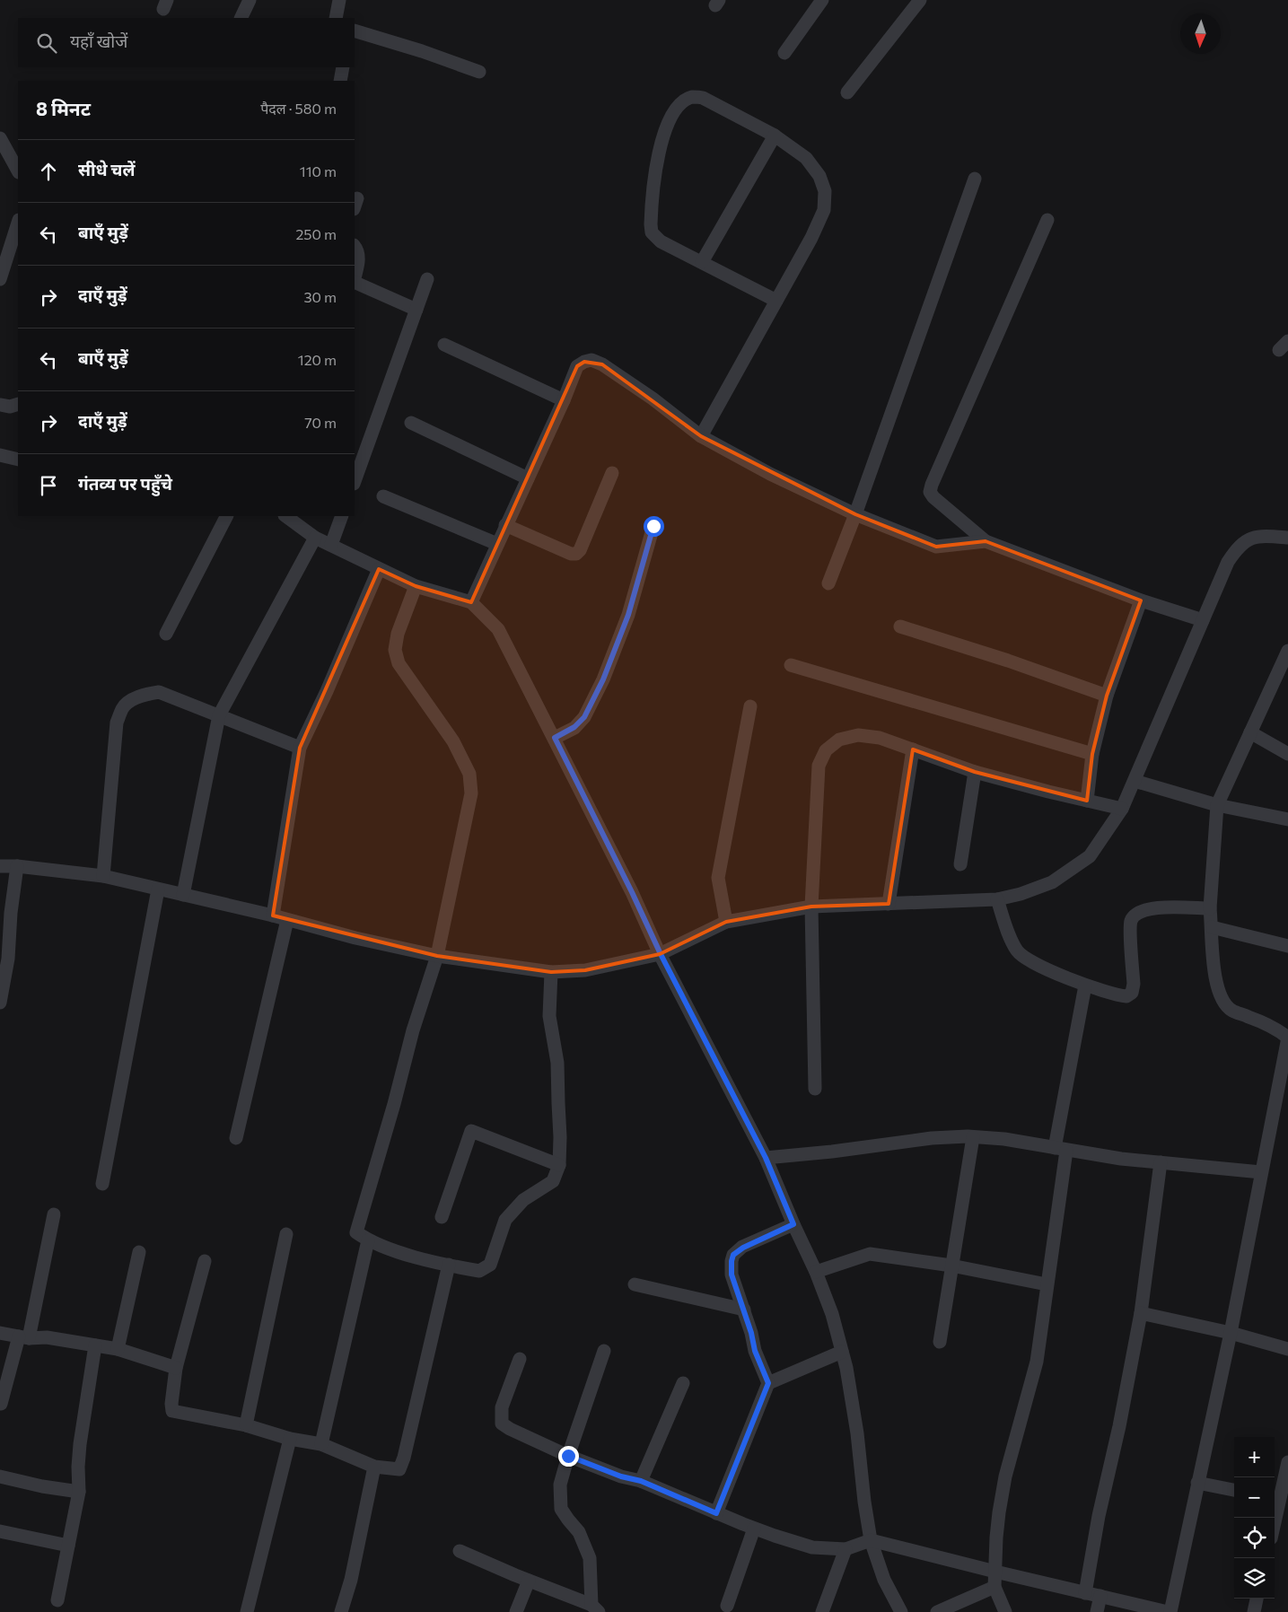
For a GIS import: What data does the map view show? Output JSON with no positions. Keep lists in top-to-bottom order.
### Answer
{
  "north": "bottom",
  "page": {
    "search": "यहाँ खोजें",
    "heading": ["8 मिनट", "पैदल · 580 m"],
    "list": [
      ["सीधे चलें", "110 m"],
      ["बाएँ मुड़ें", "250 m"],
      ["दाएँ मुड़ें", "30 m"],
      ["बाएँ मुड़ें", "120 m"],
      ["दाएँ मुड़ें", "70 m"],
      "गंतव्य पर पहुँचे"
    ],
    "map_buttons": ["+", "−"]
  }
}
